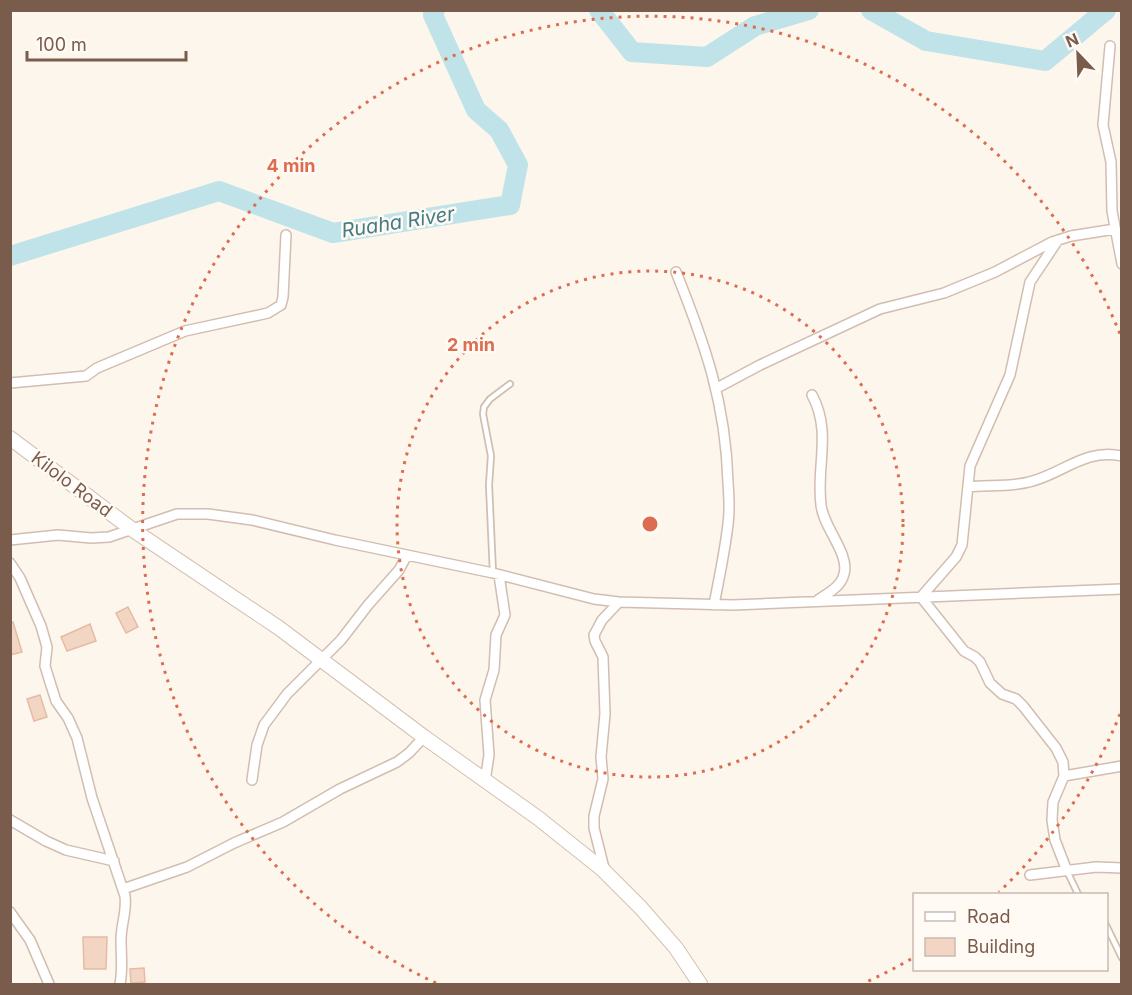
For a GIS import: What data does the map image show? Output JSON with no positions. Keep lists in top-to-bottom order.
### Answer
{
  "streets": {
    "main road": ["Kilolo Road"]
  },
  "water": ["Ruaha River"],
  "legend": ["Road", "Building"],
  "scale_bar": "100 m",
  "north": "top left",
  "rings": ["4 min", "2 min"]
}
